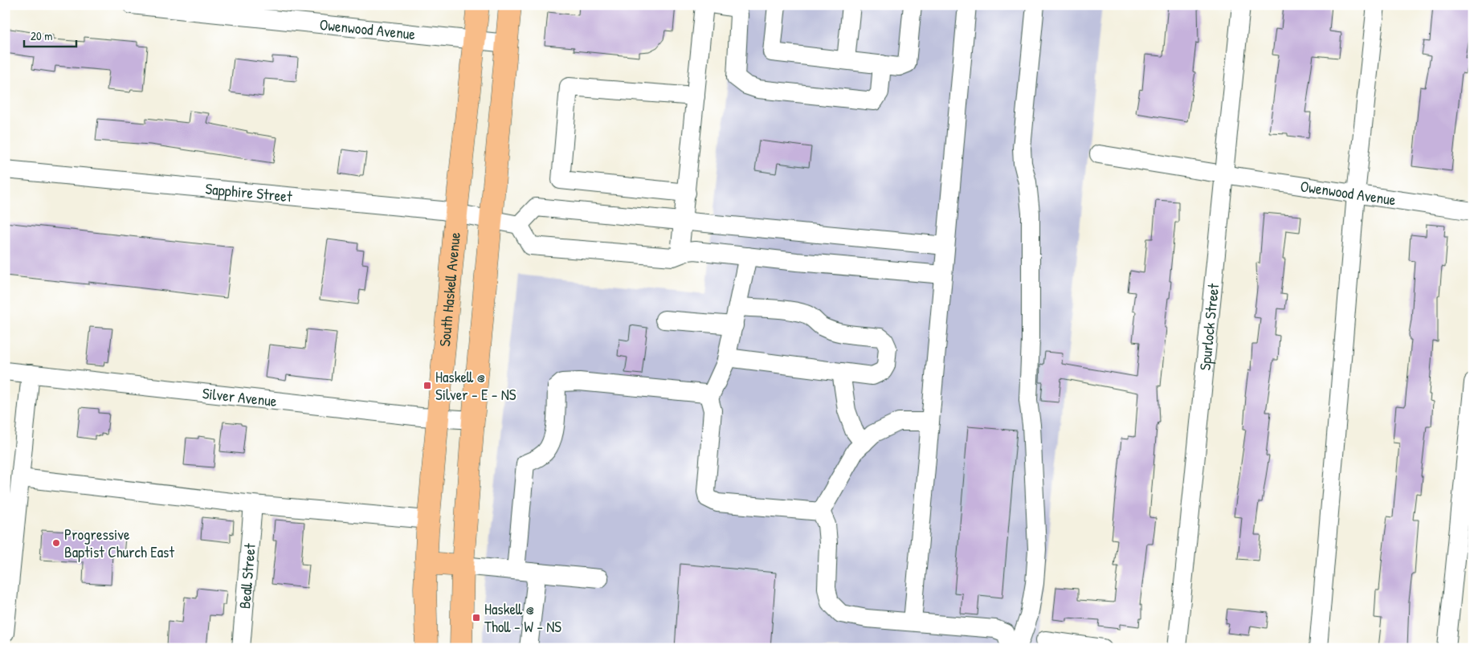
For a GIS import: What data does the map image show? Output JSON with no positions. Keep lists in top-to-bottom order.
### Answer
{
  "streets": {
    "main road": ["South Haskell Avenue"],
    "street": [
      "Owenwood Avenue",
      "Sapphire Street",
      "Spurlock Street",
      "Silver Avenue",
      "Beall Street"
    ]
  },
  "crossings": [
    ["Owenwood Avenue", "South Haskell Avenue"],
    ["Owenwood Avenue", "Spurlock Street"],
    ["Sapphire Street", "South Haskell Avenue"],
    ["South Haskell Avenue", "Silver Avenue"]
  ],
  "places": {
    "transit": ["Haskell @ Silver - E - NS", "Haskell @ Tholl - W - NS"],
    "other": ["Progressive Baptist Church East"]
  },
  "scale_bar": "20 m"
}
